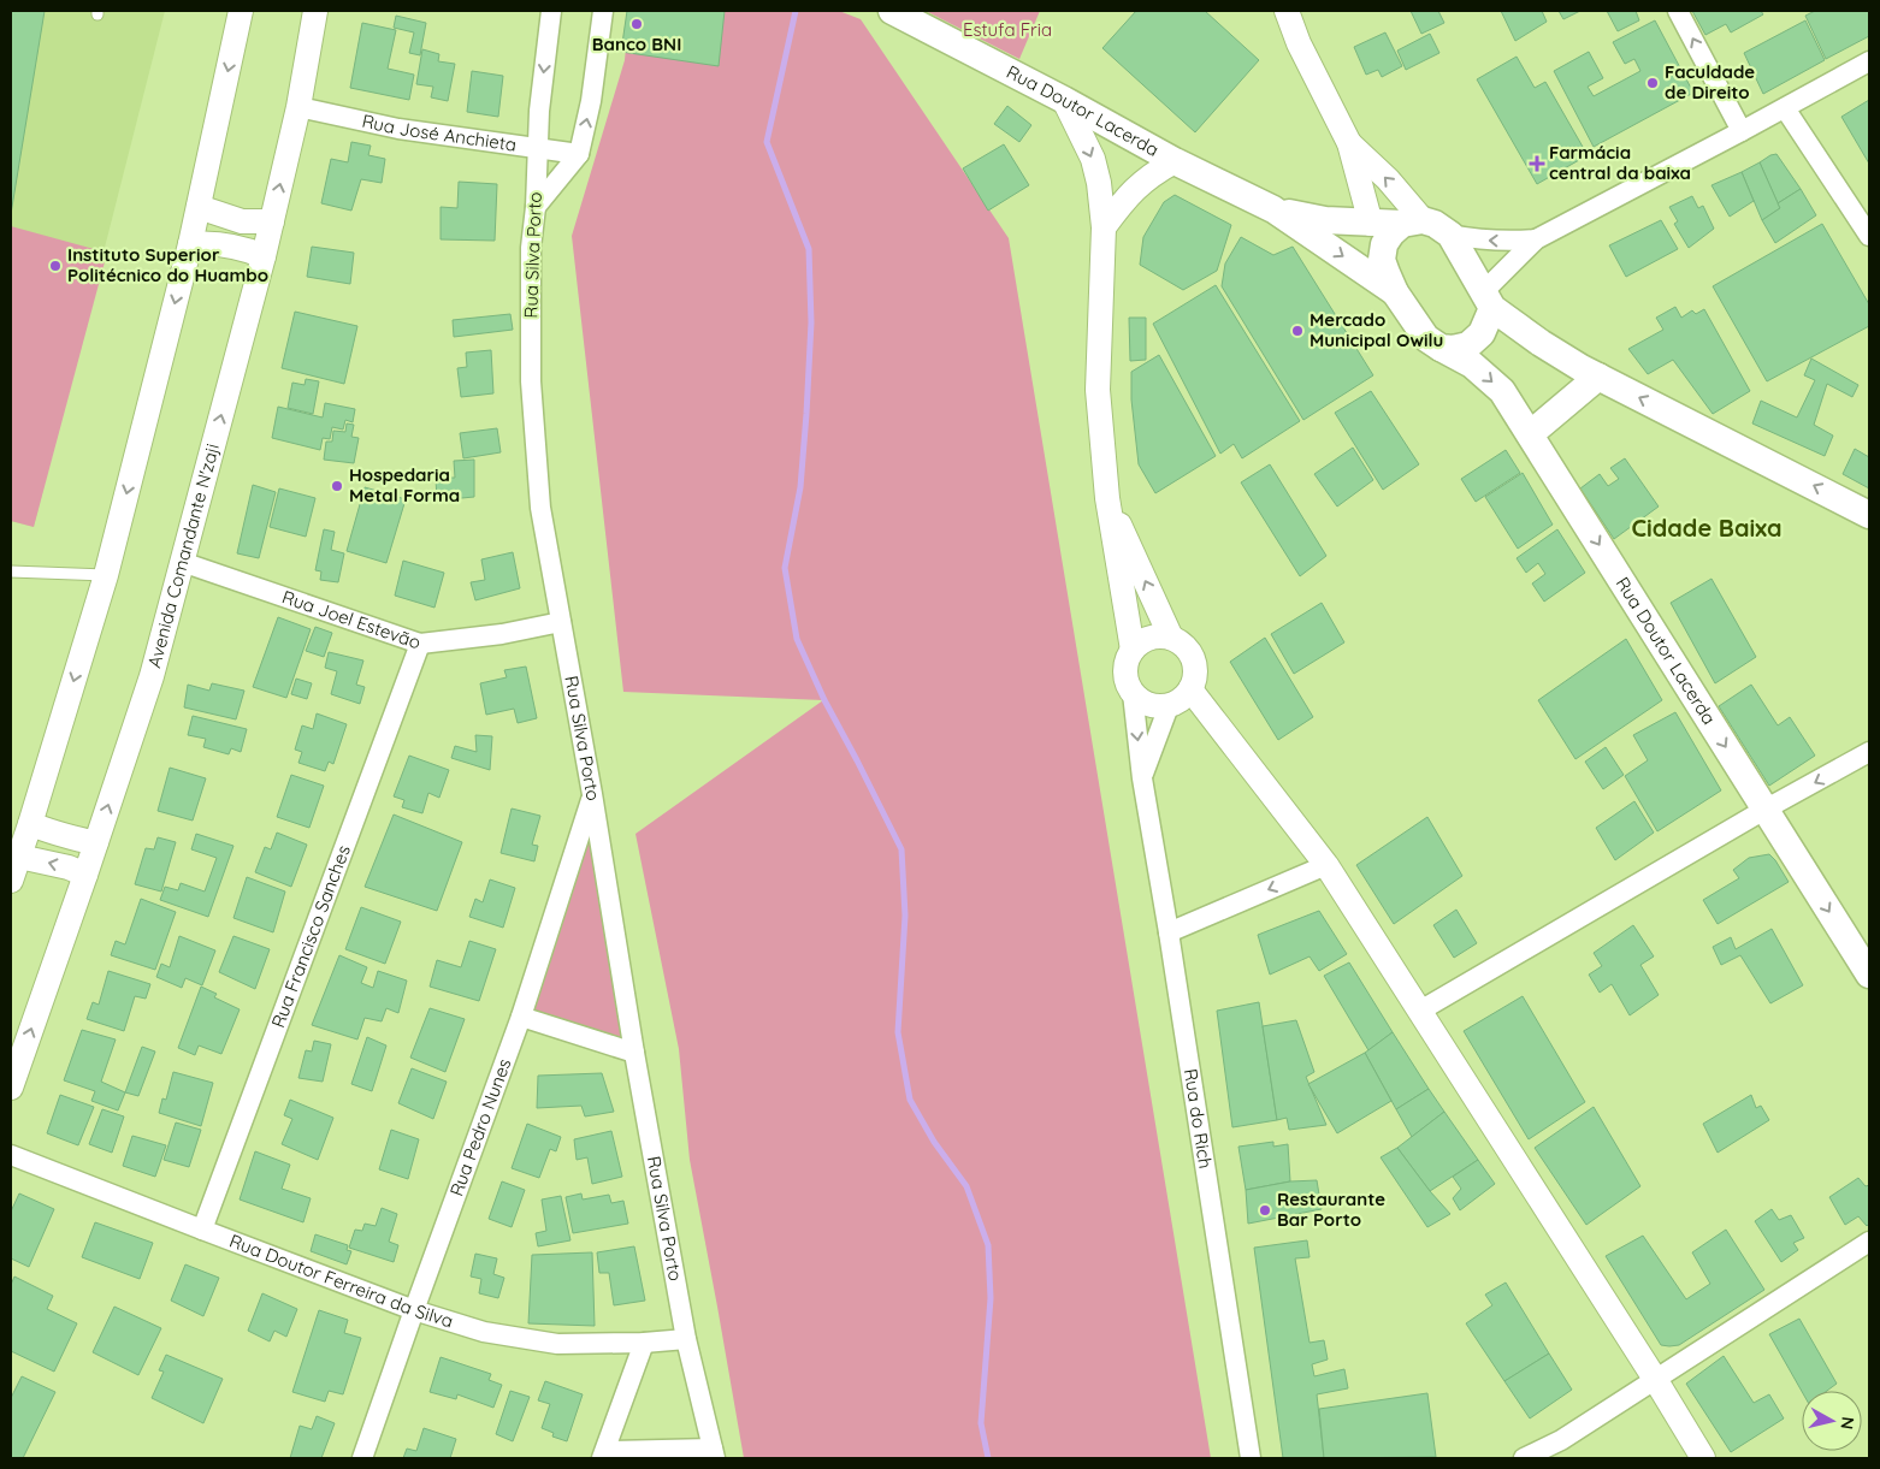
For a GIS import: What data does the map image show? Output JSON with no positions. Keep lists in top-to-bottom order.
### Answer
{
  "streets": {
    "main road": ["Rua Doutor Lacerda"],
    "street": [
      "Rua José Anchieta",
      "Rua Silva Porto",
      "Avenida Comandante N'zaji",
      "Rua Joel Estevão",
      "Rua Francisco Sanches",
      "Rua do Rich",
      "Rua Pedro Nunes",
      "Rua Doutor Ferreira da Silva"
    ]
  },
  "crossings": [
    ["Rua José Anchieta", "Rua Silva Porto"],
    ["Rua José Anchieta", "Avenida Comandante N'zaji"],
    ["Rua Silva Porto", "Rua Joel Estevão"],
    ["Rua Silva Porto", "Rua Pedro Nunes"],
    ["Rua Silva Porto", "Rua Doutor Ferreira da Silva"],
    ["Avenida Comandante N'zaji", "Rua Joel Estevão"],
    ["Rua Joel Estevão", "Rua Francisco Sanches"],
    ["Rua Francisco Sanches", "Rua Doutor Ferreira da Silva"],
    ["Rua Pedro Nunes", "Rua Doutor Ferreira da Silva"]
  ],
  "districts": ["Cidade Baixa"],
  "parks": ["Estufa Fria"],
  "places": {
    "other": [
      "Banco BNI",
      "Faculdade de Direito",
      "Instituto Superior Politécnico do Huambo",
      "Mercado Municipal Owilu",
      "Hospedaria Metal Forma",
      "Restaurante Bar Porto"
    ],
    "health": ["Farmácia central da baixa"]
  },
  "north": "right"
}
